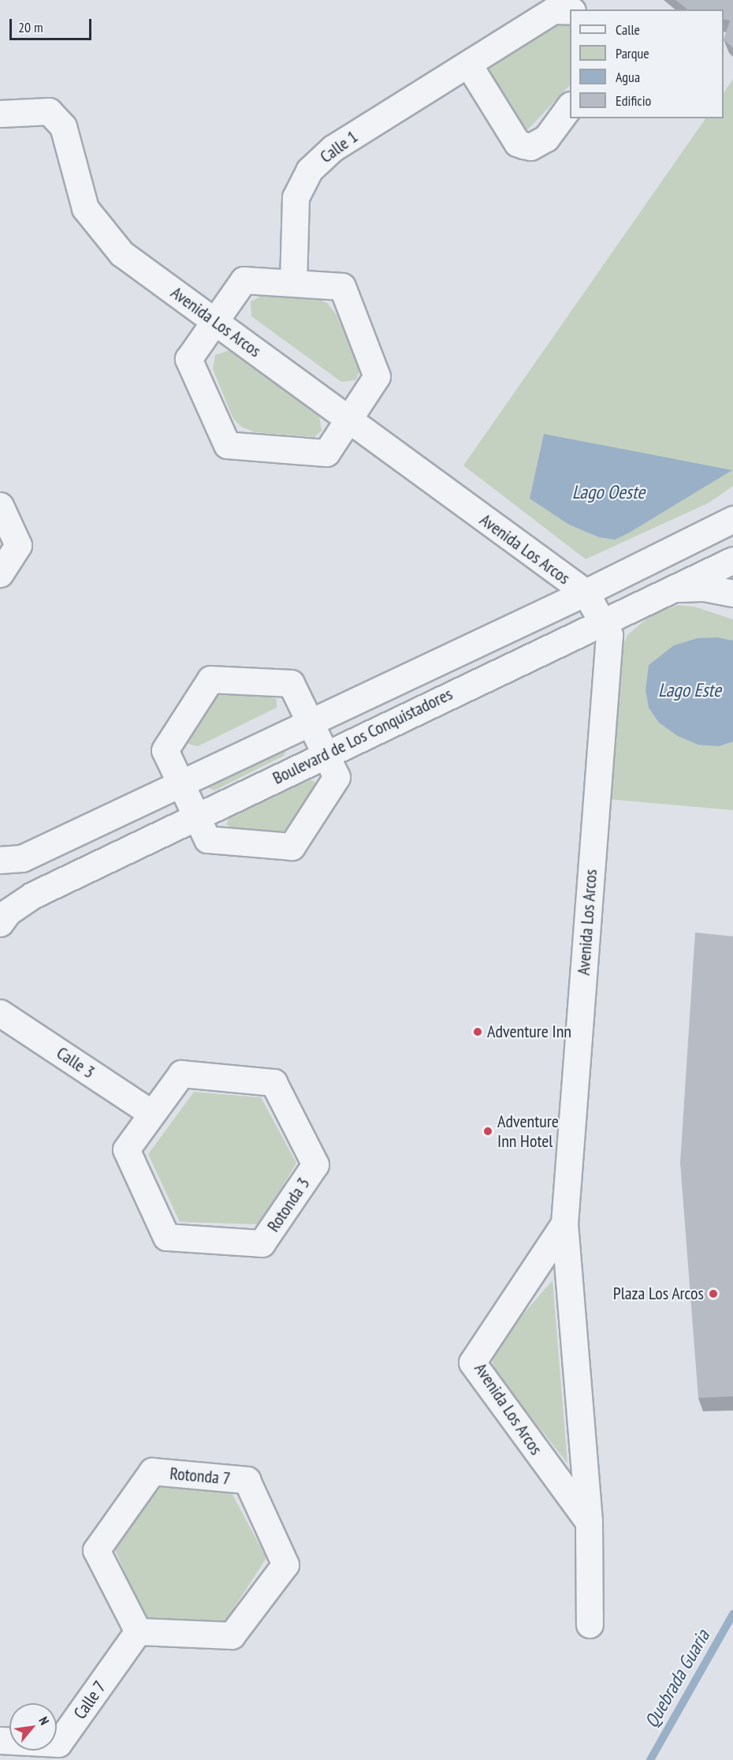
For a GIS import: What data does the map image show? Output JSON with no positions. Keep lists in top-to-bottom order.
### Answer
{
  "streets": {
    "street": [
      "Calle 1",
      "Avenida Los Arcos",
      "Boulevard de Los Conquistadores",
      "Calle 3",
      "Rotonda 3",
      "Rotonda 7",
      "Calle 7"
    ]
  },
  "crossings": [
    ["Avenida Los Arcos", "Boulevard de Los Conquistadores"],
    ["Calle 3", "Rotonda 3"],
    ["Rotonda 7", "Calle 7"]
  ],
  "water": ["Lago Oeste", "Lago Este", "Quebrada Guaria"],
  "places": ["Adventure Inn", "Adventure Inn Hotel", "Plaza Los Arcos"],
  "legend": [
    "Calle",
    "Parque",
    "Agua",
    "Edificio"
  ],
  "scale_bar": "20 m",
  "north": "top right"
}
